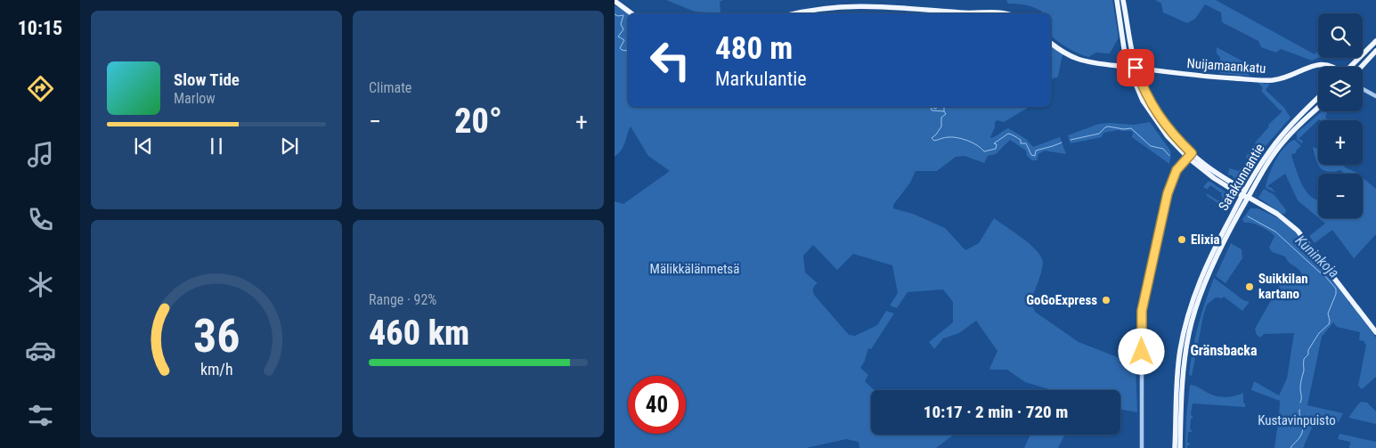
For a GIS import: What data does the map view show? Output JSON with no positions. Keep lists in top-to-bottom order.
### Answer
{
  "streets": {
    "main road": ["Nuijamaankatu", "Satakunnantie"]
  },
  "districts": ["Gränsbacka"],
  "water": ["Kuninkoja"],
  "parks": ["Mälikkälänmetsä", "Kustavinpuisto"],
  "places": ["Elixia", "Suikkilan kartano", "GoGoExpress"],
  "page": {
    "tabs": "10:15",
    "tile": [
      "Climate",
      ["Range · 92%", "460 km"]
    ],
    "map_buttons": ["+", "−"],
    "turn": ["480 m", "Markulantie"],
    "song": ["Slow Tide", "Marlow"],
    "heat": ["−", "20°", "+"],
    "limit": "40",
    "trip": "10:17 · 2 min · 720 m",
    "gauge": ["36", "km/h"]
  }
}
